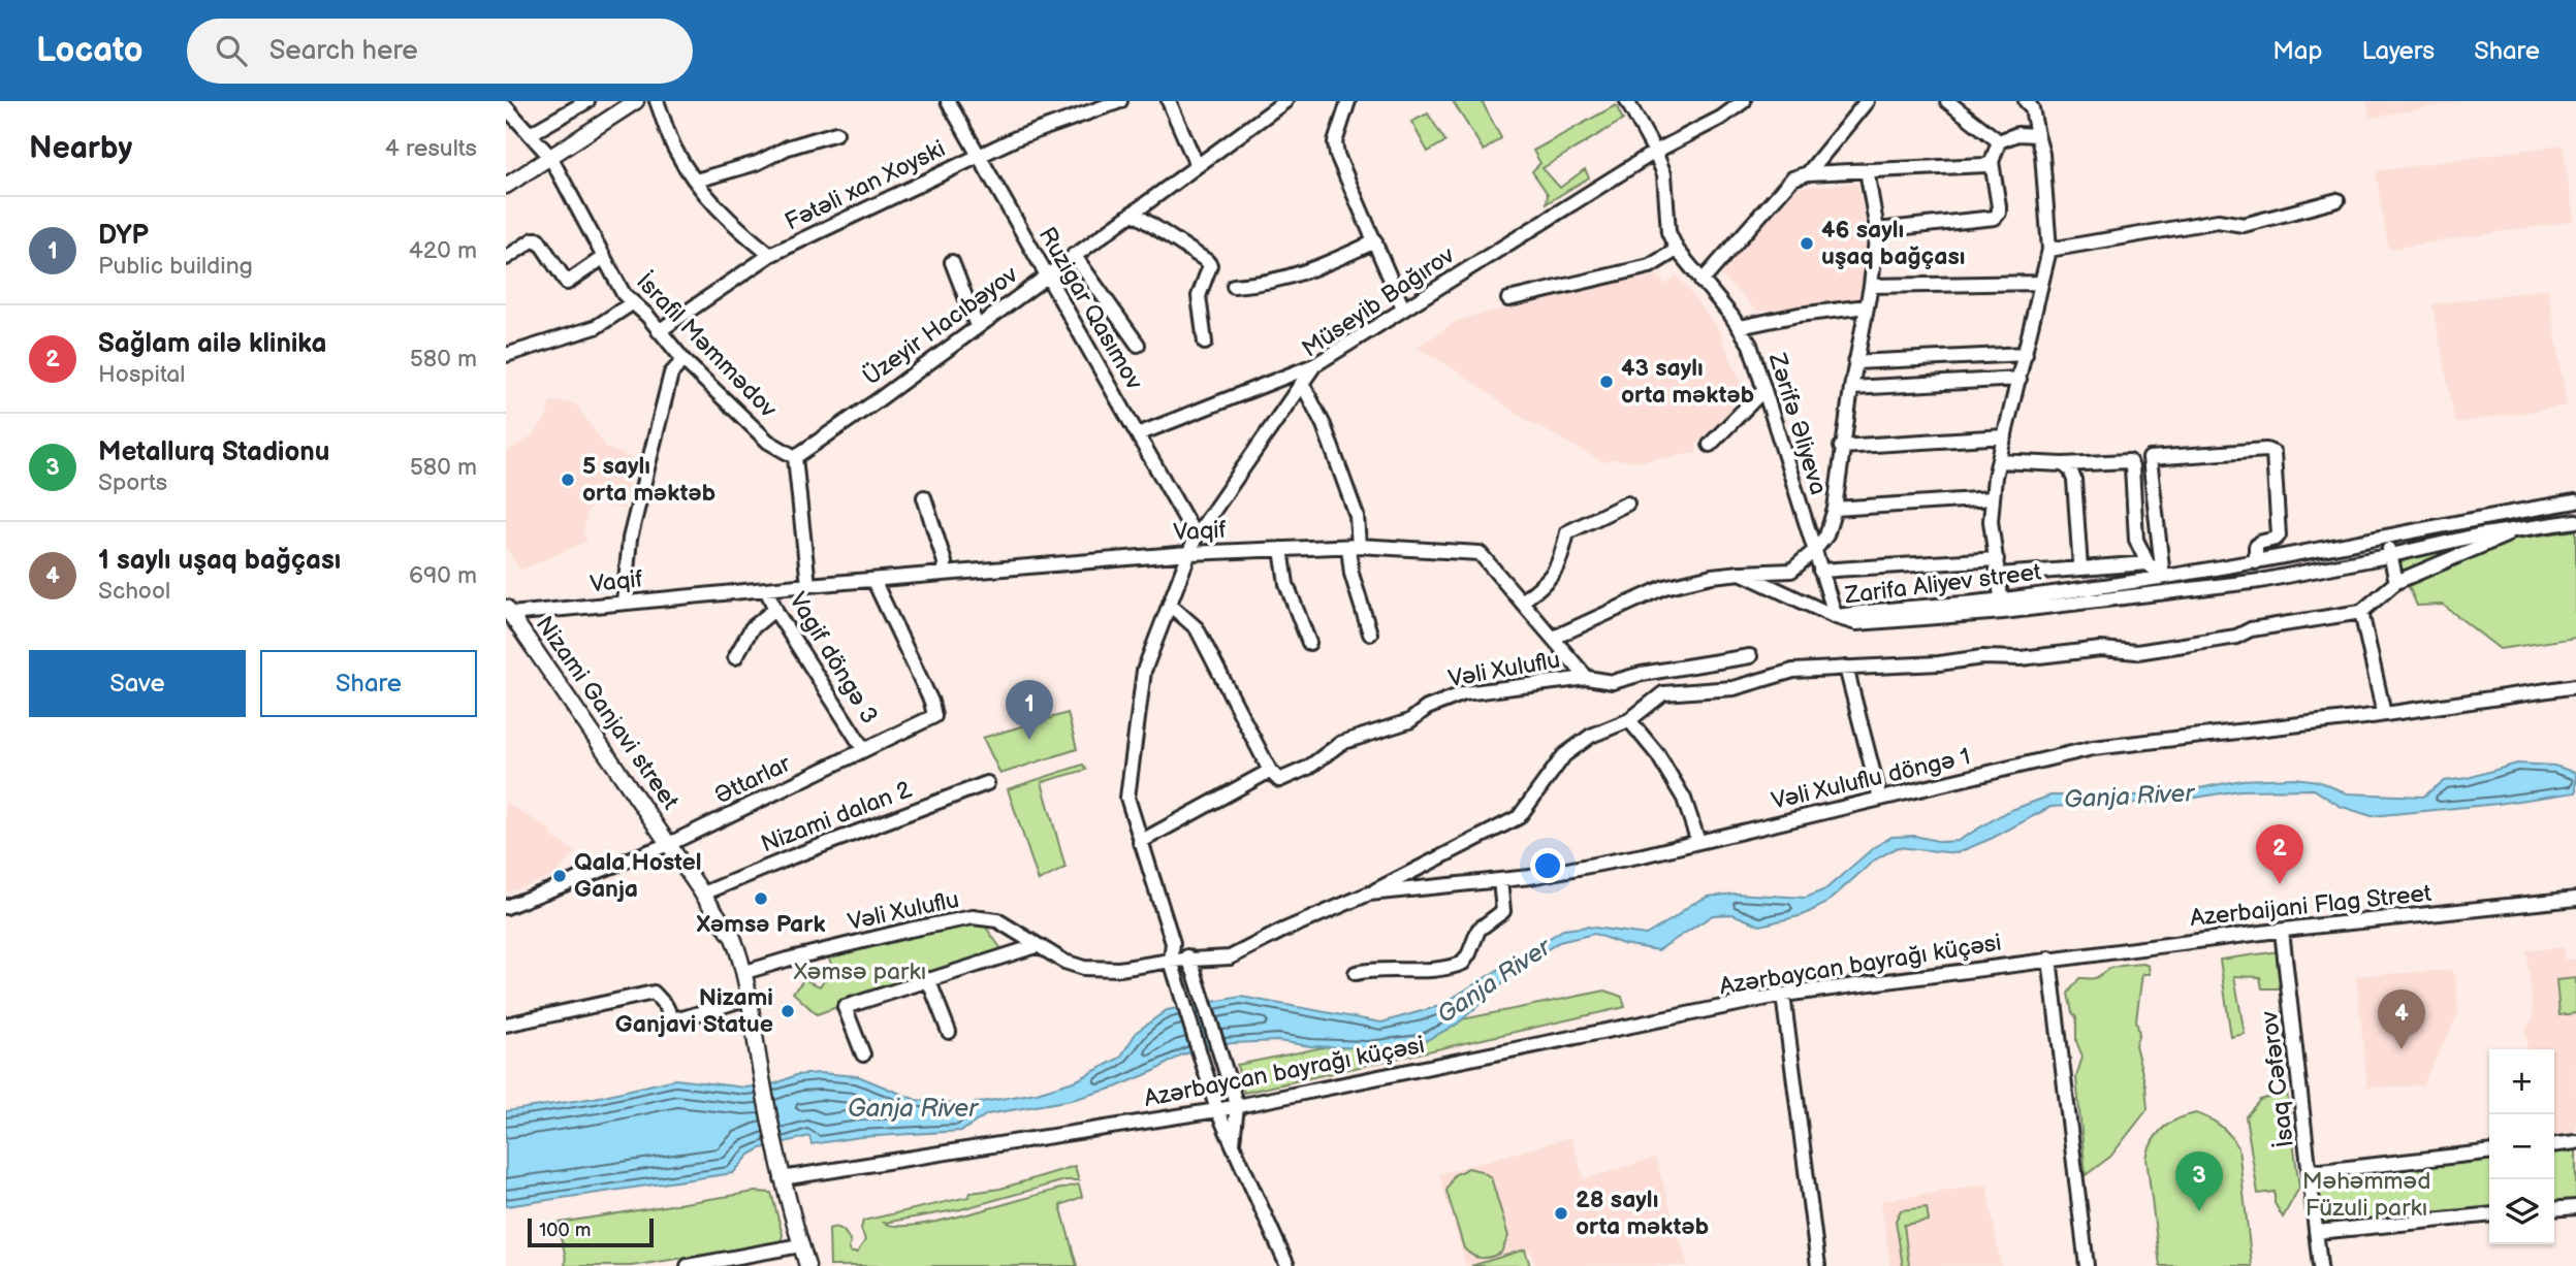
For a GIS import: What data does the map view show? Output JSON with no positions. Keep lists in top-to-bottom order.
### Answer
{
  "streets": {
    "main road": ["Nizami Ganjavi street"],
    "street": [
      "Fətəli xan Xoyski",
      "Müseyib Bağırov",
      "Ruzigar Qasımov",
      "Üzeyir Hacıbəyov",
      "İsrafil Məmmədov",
      "Zərifə Əliyeva",
      "Vaqif",
      "Zarifa Aliyev street",
      "Vagif döngə 3",
      "Vəli Xuluflu",
      "Vəli Xuluflu döngə 1",
      "Əttarlar",
      "Nizami dalan 2",
      "Azerbaijani Flag Street",
      "Azərbaycan bayrağı küçəsi",
      "İsaq Cəfərov"
    ]
  },
  "crossings": [
    ["Fətəli xan Xoyski", "Ruzigar Qasımov"],
    ["Müseyib Bağırov", "Ruzigar Qasımov"],
    ["Müseyib Bağırov", "Zərifə Əliyeva"],
    ["Müseyib Bağırov", "Vaqif"],
    ["Müseyib Bağırov", "Vəli Xuluflu"],
    ["Müseyib Bağırov", "Vəli Xuluflu döngə 1"],
    ["Müseyib Bağırov", "Azərbaycan bayrağı küçəsi"],
    ["Ruzigar Qasımov", "Üzeyir Hacıbəyov"],
    ["Üzeyir Hacıbəyov", "İsrafil Məmmədov"],
    ["Zərifə Əliyeva", "Zarifa Aliyev street"],
    ["Vaqif", "Vagif döngə 3"],
    ["Vaqif", "Vəli Xuluflu"],
    ["Vaqif", "Nizami Ganjavi street"],
    ["Vaqif", "Əttarlar"],
    ["Vagif döngə 3", "Əttarlar"],
    ["Vəli Xuluflu", "Nizami Ganjavi street"],
    ["Vəli Xuluflu", "Vəli Xuluflu döngə 1"],
    ["Nizami Ganjavi street", "Əttarlar"],
    ["Nizami Ganjavi street", "Nizami dalan 2"],
    ["Nizami Ganjavi street", "Azərbaycan bayrağı küçəsi"],
    ["Azerbaijani Flag Street", "Azərbaycan bayrağı küçəsi"],
    ["Azerbaijani Flag Street", "İsaq Cəfərov"]
  ],
  "water": ["Ganja River"],
  "parks": ["Xəmsə parkı", "Məhəmməd Füzuli parkı"],
  "places": [
    "46 saylı uşaq bağçası",
    "43 saylı orta məktəb",
    "5 saylı orta məktəb",
    "Qala Hostel Ganja",
    "Xəmsə Park",
    "Nizami Ganjavi Statue",
    "28 saylı orta məktəb"
  ],
  "scale_bar": "100 m",
  "page": {
    "header": "Locato",
    "search": "Search here",
    "nav": ["Map", "Layers", "Share"],
    "heading": ["Nearby", "4 results"],
    "list": [
      {
        "mark": "1",
        "name": "DYP",
        "note": "Public building",
        "value": "420 m"
      },
      {
        "mark": "2",
        "name": "Sağlam ailə klinika",
        "note": "Hospital",
        "value": "580 m"
      },
      {
        "mark": "3",
        "name": "Metallurq Stadionu",
        "note": "Sports",
        "value": "580 m"
      },
      {
        "mark": "4",
        "name": "1 saylı uşaq bağçası",
        "note": "School",
        "value": "690 m"
      }
    ],
    "buttons": ["Save", "Share"],
    "pins": [
      "1",
      "2",
      "4",
      "3"
    ],
    "map_buttons": ["+", "−"],
    "scale": "100 m"
  }
}
